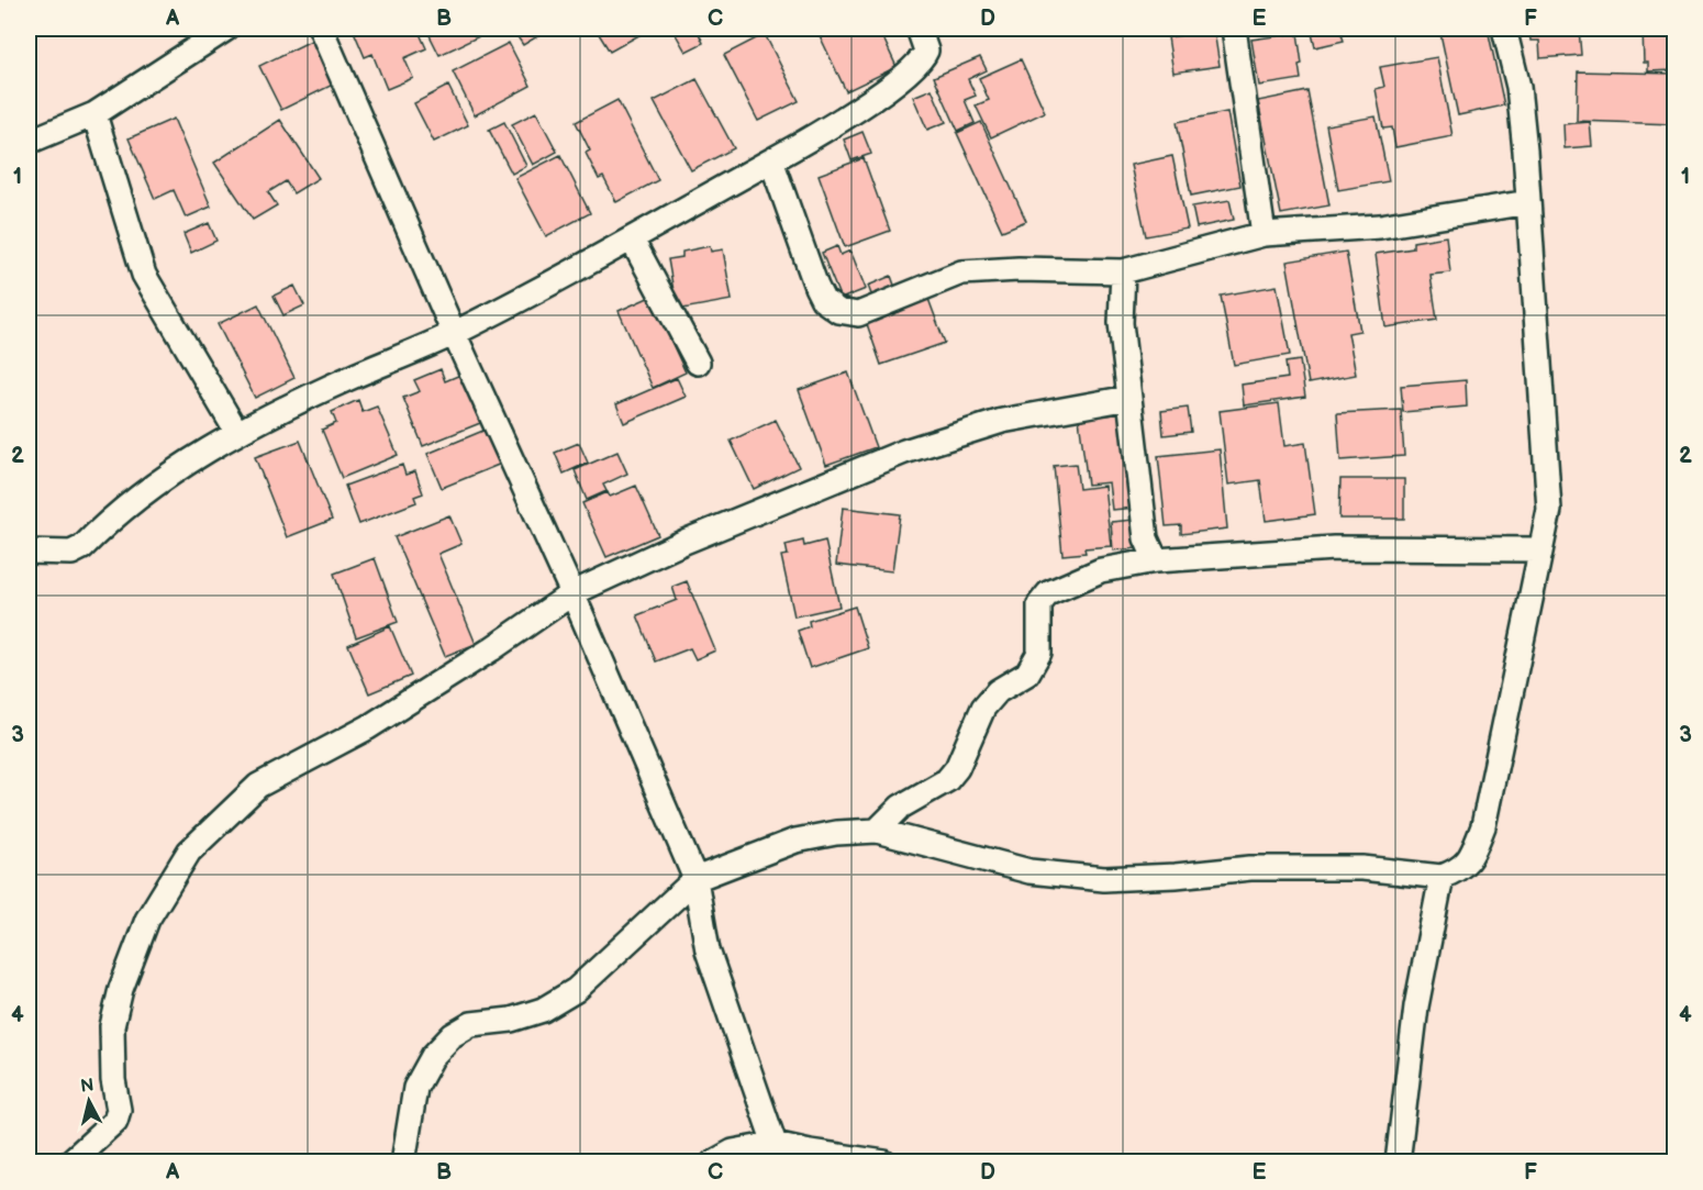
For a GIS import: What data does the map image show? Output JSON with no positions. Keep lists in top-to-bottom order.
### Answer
{
  "north": "top",
  "grid": {
    "columns": [
      "A",
      "B",
      "C",
      "D",
      "E",
      "F"
    ],
    "rows": [
      "1",
      "2",
      "3",
      "4"
    ]
  }
}
